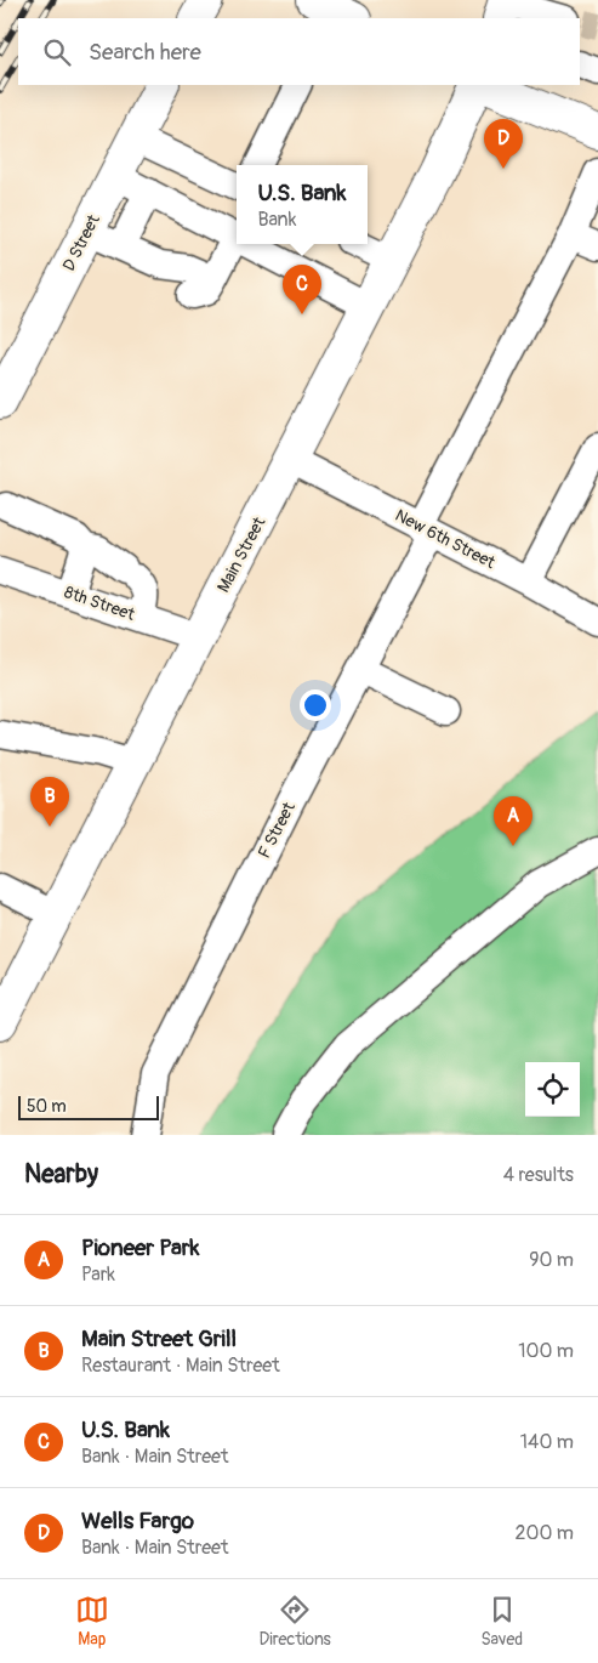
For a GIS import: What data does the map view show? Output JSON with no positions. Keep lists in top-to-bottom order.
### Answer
{
  "streets": {
    "main road": ["D Street", "Main Street"],
    "street": ["New 6th Street", "8th Street", "F Street"]
  },
  "crossings": [
    ["New 6th Street", "Main Street"],
    ["New 6th Street", "F Street"],
    ["Main Street", "8th Street"]
  ],
  "scale_bar": "50 m",
  "page": {
    "search": "Search here",
    "pins": [
      "D",
      "C",
      "B",
      "A"
    ],
    "popup": ["U.S. Bank", "Bank"],
    "scale": "50 m",
    "heading": ["Nearby", "4 results"],
    "list": [
      {
        "mark": "A",
        "name": "Pioneer Park",
        "note": "Park",
        "value": "90 m"
      },
      {
        "mark": "B",
        "name": "Main Street Grill",
        "note": "Restaurant · Main Street",
        "value": "100 m"
      },
      {
        "mark": "C",
        "name": "U.S. Bank",
        "note": "Bank · Main Street",
        "value": "140 m"
      },
      {
        "mark": "D",
        "name": "Wells Fargo",
        "note": "Bank · Main Street",
        "value": "200 m"
      }
    ],
    "nav": ["Map", "Directions", "Saved"]
  }
}
